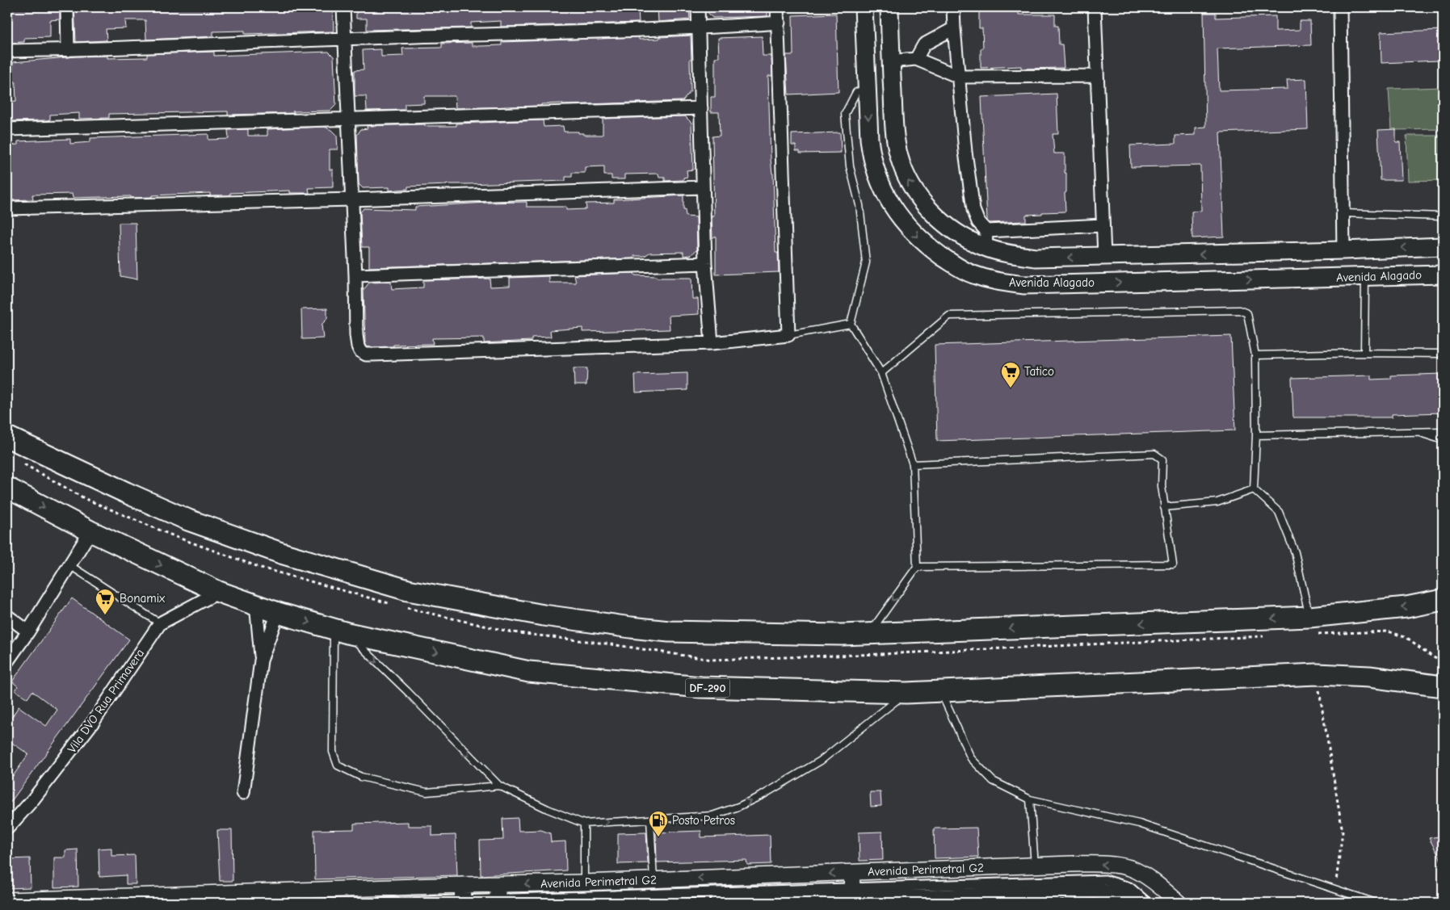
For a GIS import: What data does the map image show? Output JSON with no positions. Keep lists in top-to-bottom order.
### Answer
{
  "streets": {
    "highway": ["DF-290"],
    "main road": ["Avenida Alagado"],
    "street": ["Vila DVO Rua Primavera", "Avenida Perimetral G2"]
  },
  "crossings": [
    ["DF-290", "Vila DVO Rua Primavera"]
  ],
  "places": {
    "supermarket": ["Tatico", "Bonamix"],
    "fuel station": ["Posto Petros"]
  }
}
